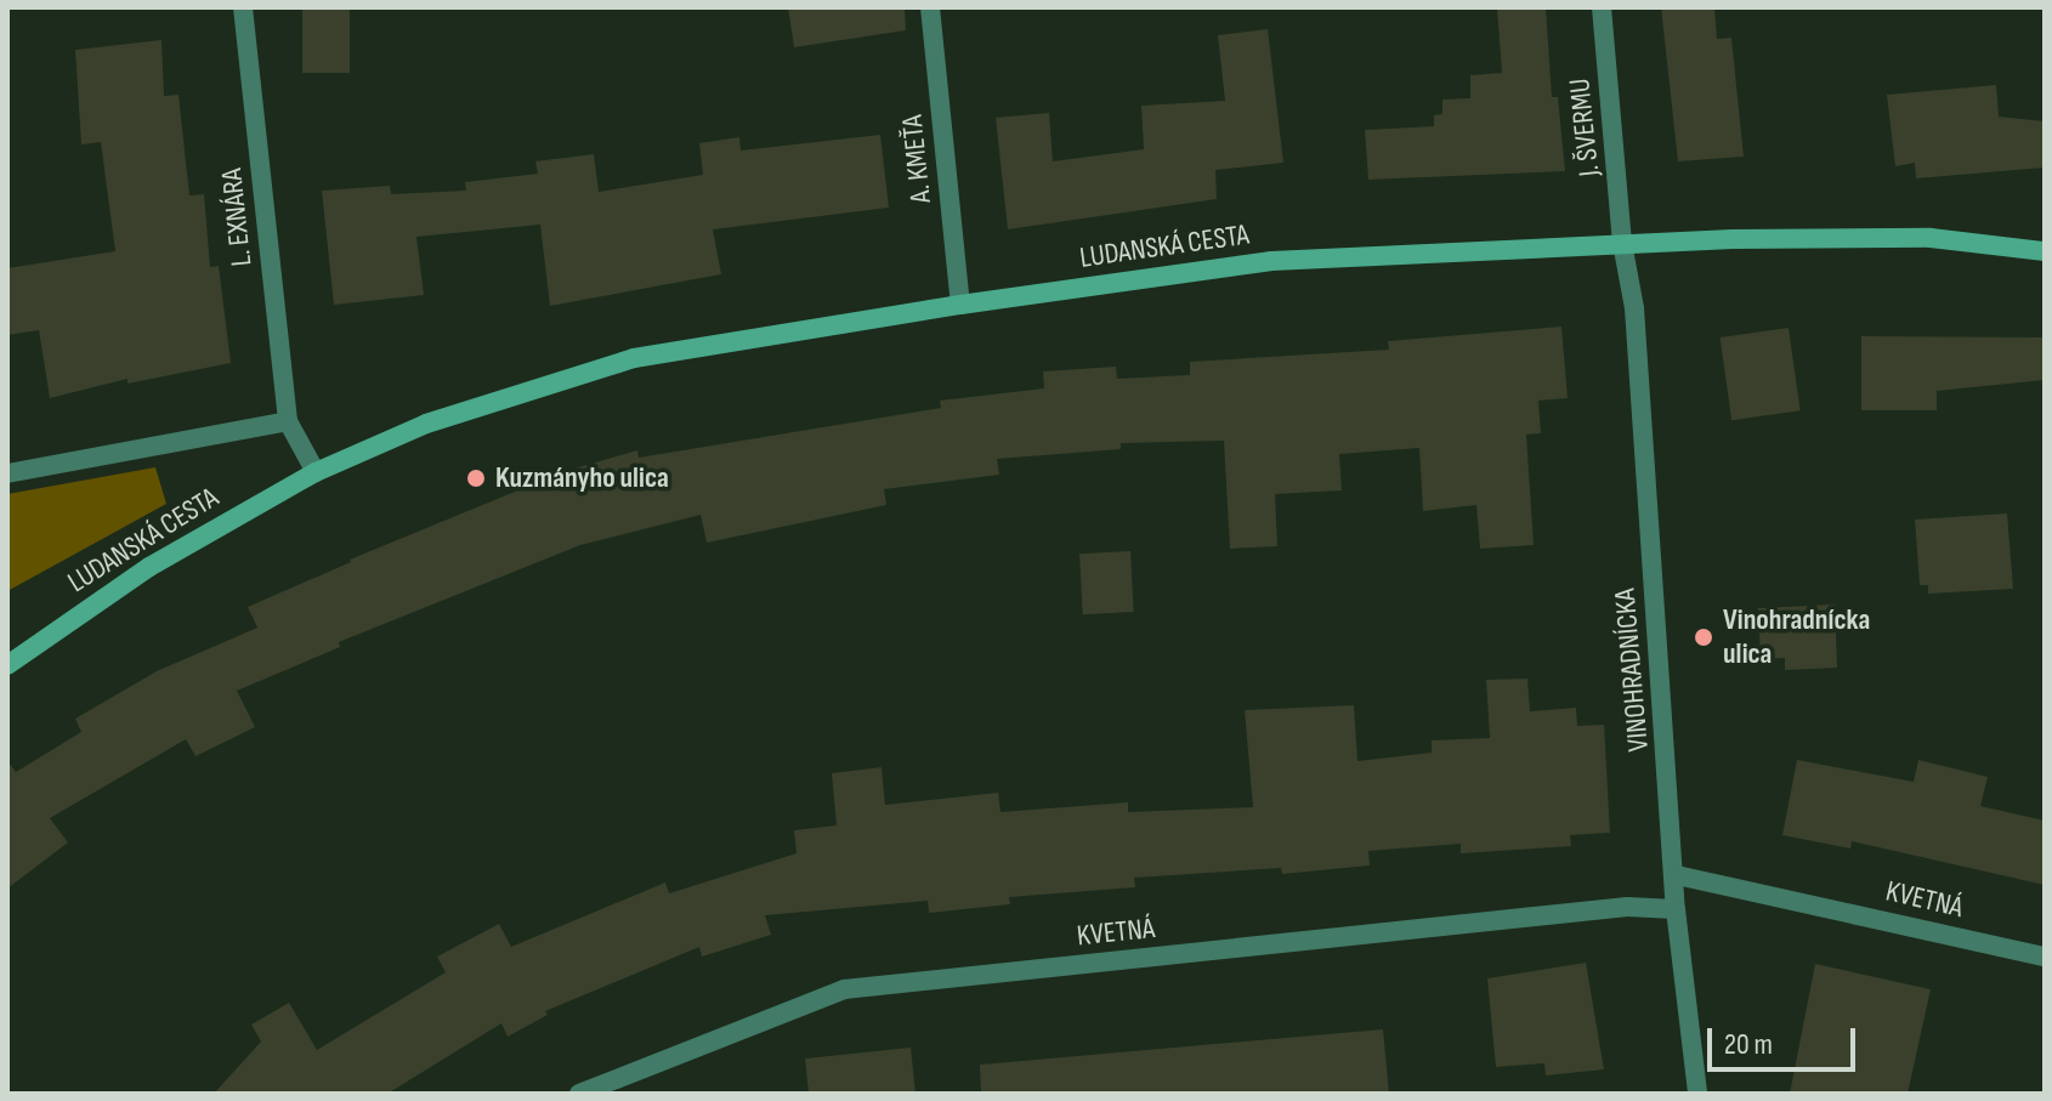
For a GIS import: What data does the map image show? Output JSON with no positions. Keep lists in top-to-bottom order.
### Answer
{
  "streets": {
    "street": [
      "J. ŠVERMU",
      "A. KMEŤA",
      "L. EXNÁRA",
      "LUDANSKÁ CESTA",
      "VINOHRADNÍCKA",
      "KVETNÁ"
    ]
  },
  "crossings": [
    ["J. ŠVERMU", "LUDANSKÁ CESTA"],
    ["J. ŠVERMU", "VINOHRADNÍCKA"],
    ["A. KMEŤA", "LUDANSKÁ CESTA"],
    ["LUDANSKÁ CESTA", "VINOHRADNÍCKA"],
    ["VINOHRADNÍCKA", "KVETNÁ"]
  ],
  "places": ["Kuzmányho ulica", "Vinohradnícka ulica"],
  "scale_bar": "20 m"
}
